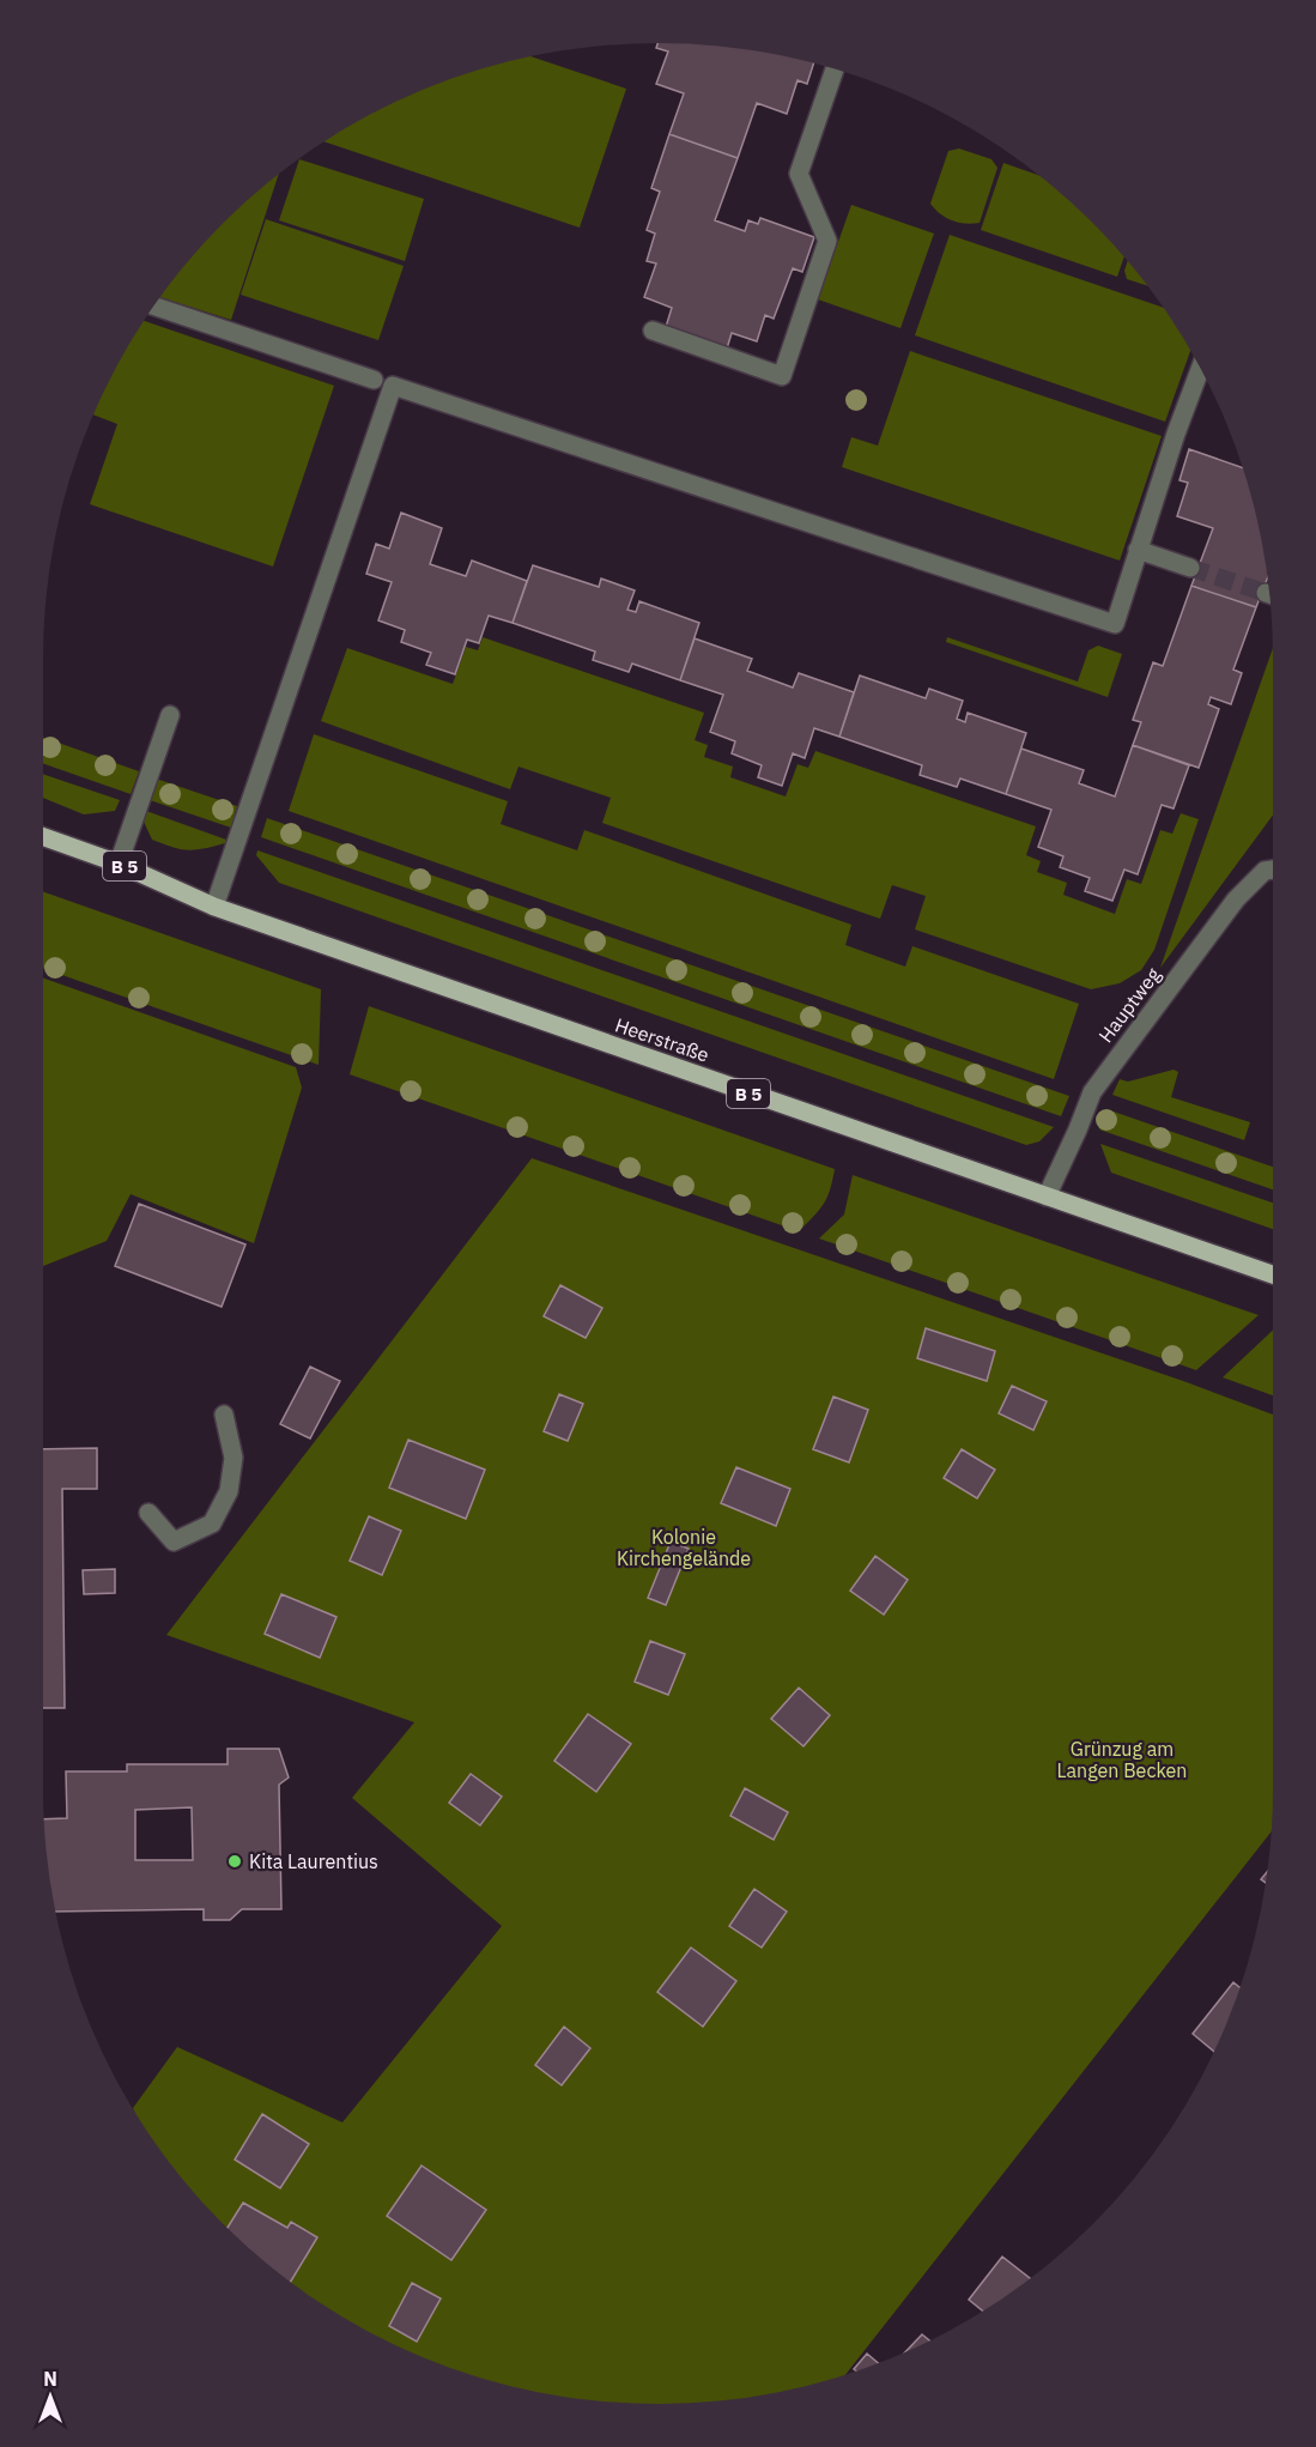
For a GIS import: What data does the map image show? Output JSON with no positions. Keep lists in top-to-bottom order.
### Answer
{
  "streets": {
    "main road": ["B 5", "Heerstraße"],
    "lane": ["Hauptweg"]
  },
  "crossings": [
    ["Hauptweg", "Heerstraße"]
  ],
  "parks": ["Kolonie Kirchengelände", "Grünzug am Langen Becken"],
  "places": ["Kita Laurentius"],
  "north": "top"
}
